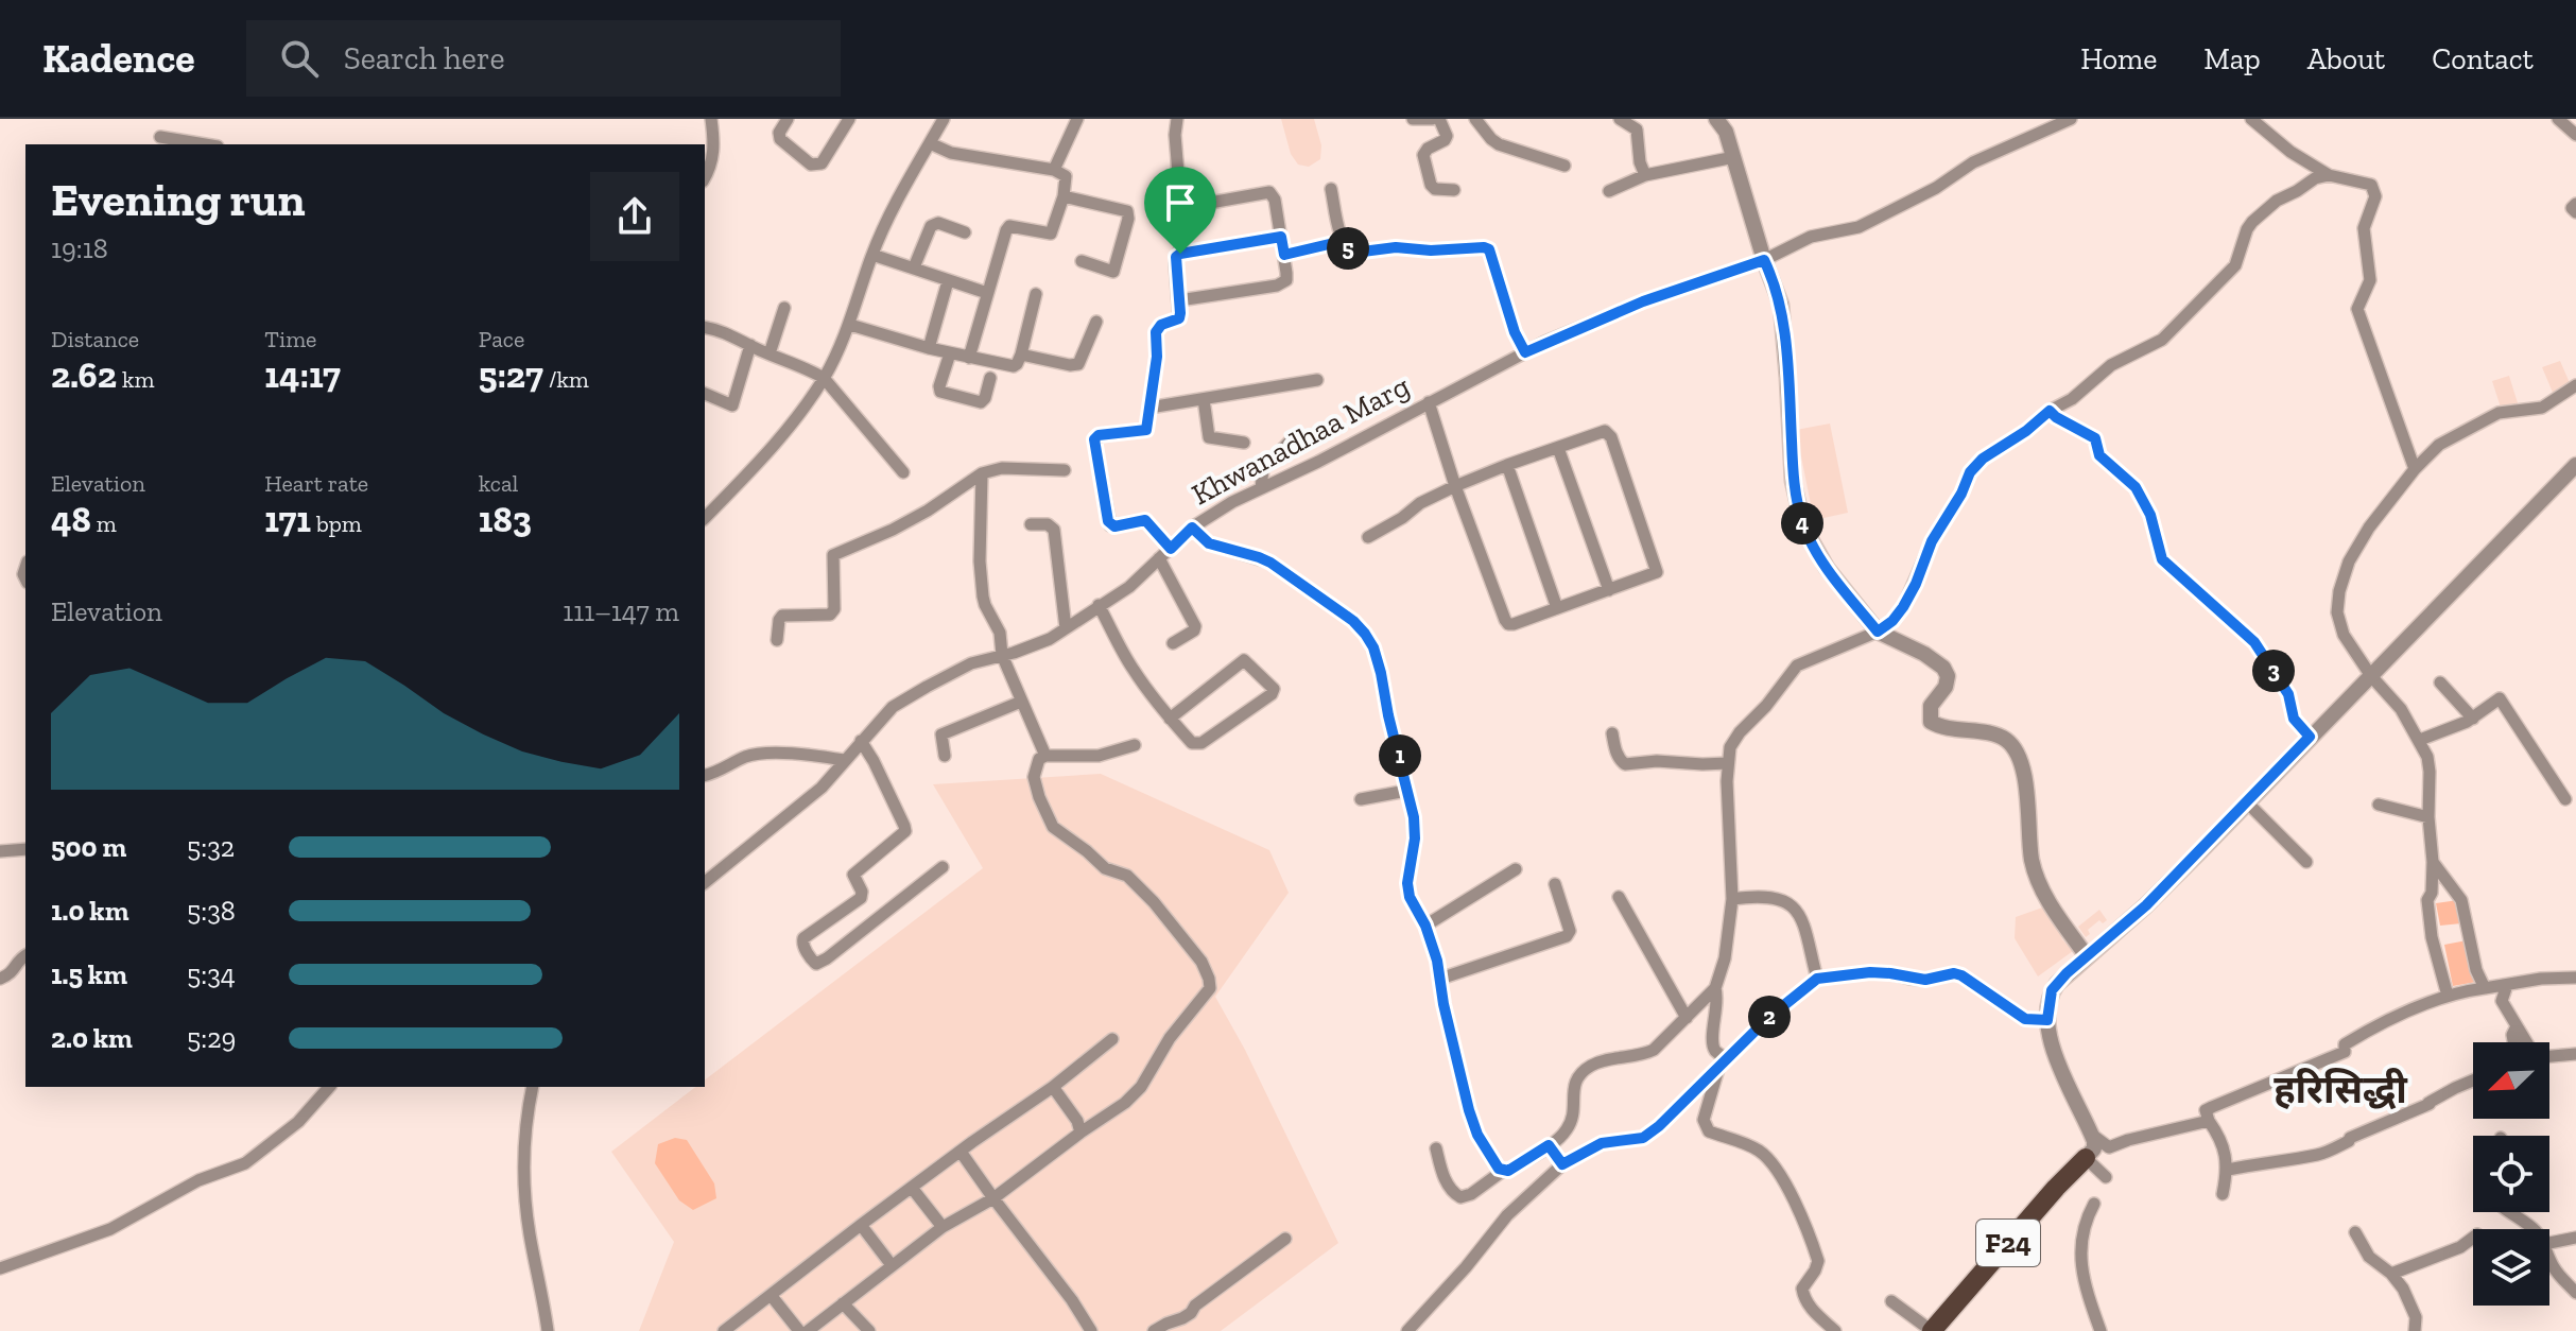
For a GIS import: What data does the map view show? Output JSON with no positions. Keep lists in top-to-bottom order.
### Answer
{
  "streets": {
    "main road": ["F24"],
    "street": ["Khwanadhaa Marg"]
  },
  "districts": ["हरिसिद्धी"],
  "north": "bottom left",
  "page": {
    "header": "Kadence",
    "search": "Search here",
    "nav": [
      "Home",
      "Map",
      "About",
      "Contact"
    ],
    "heading": ["Evening run", "19:18"],
    "pins": [
      "5",
      "4",
      "3",
      "1",
      "2"
    ],
    "stats": [
      ["Distance", "2.62 km"],
      ["Time", "14:17"],
      ["Pace", "5:27 /km"],
      ["Elevation", "48 m"],
      ["Heart rate", "171 bpm"],
      ["kcal", "183"]
    ],
    "chart": ["Elevation", "111–147 m"],
    "list": [
      {
        "name": "500 m",
        "note": "5:32"
      },
      {
        "name": "1.0 km",
        "note": "5:38"
      },
      {
        "name": "1.5 km",
        "note": "5:34"
      },
      {
        "name": "2.0 km",
        "note": "5:29"
      }
    ]
  }
}
